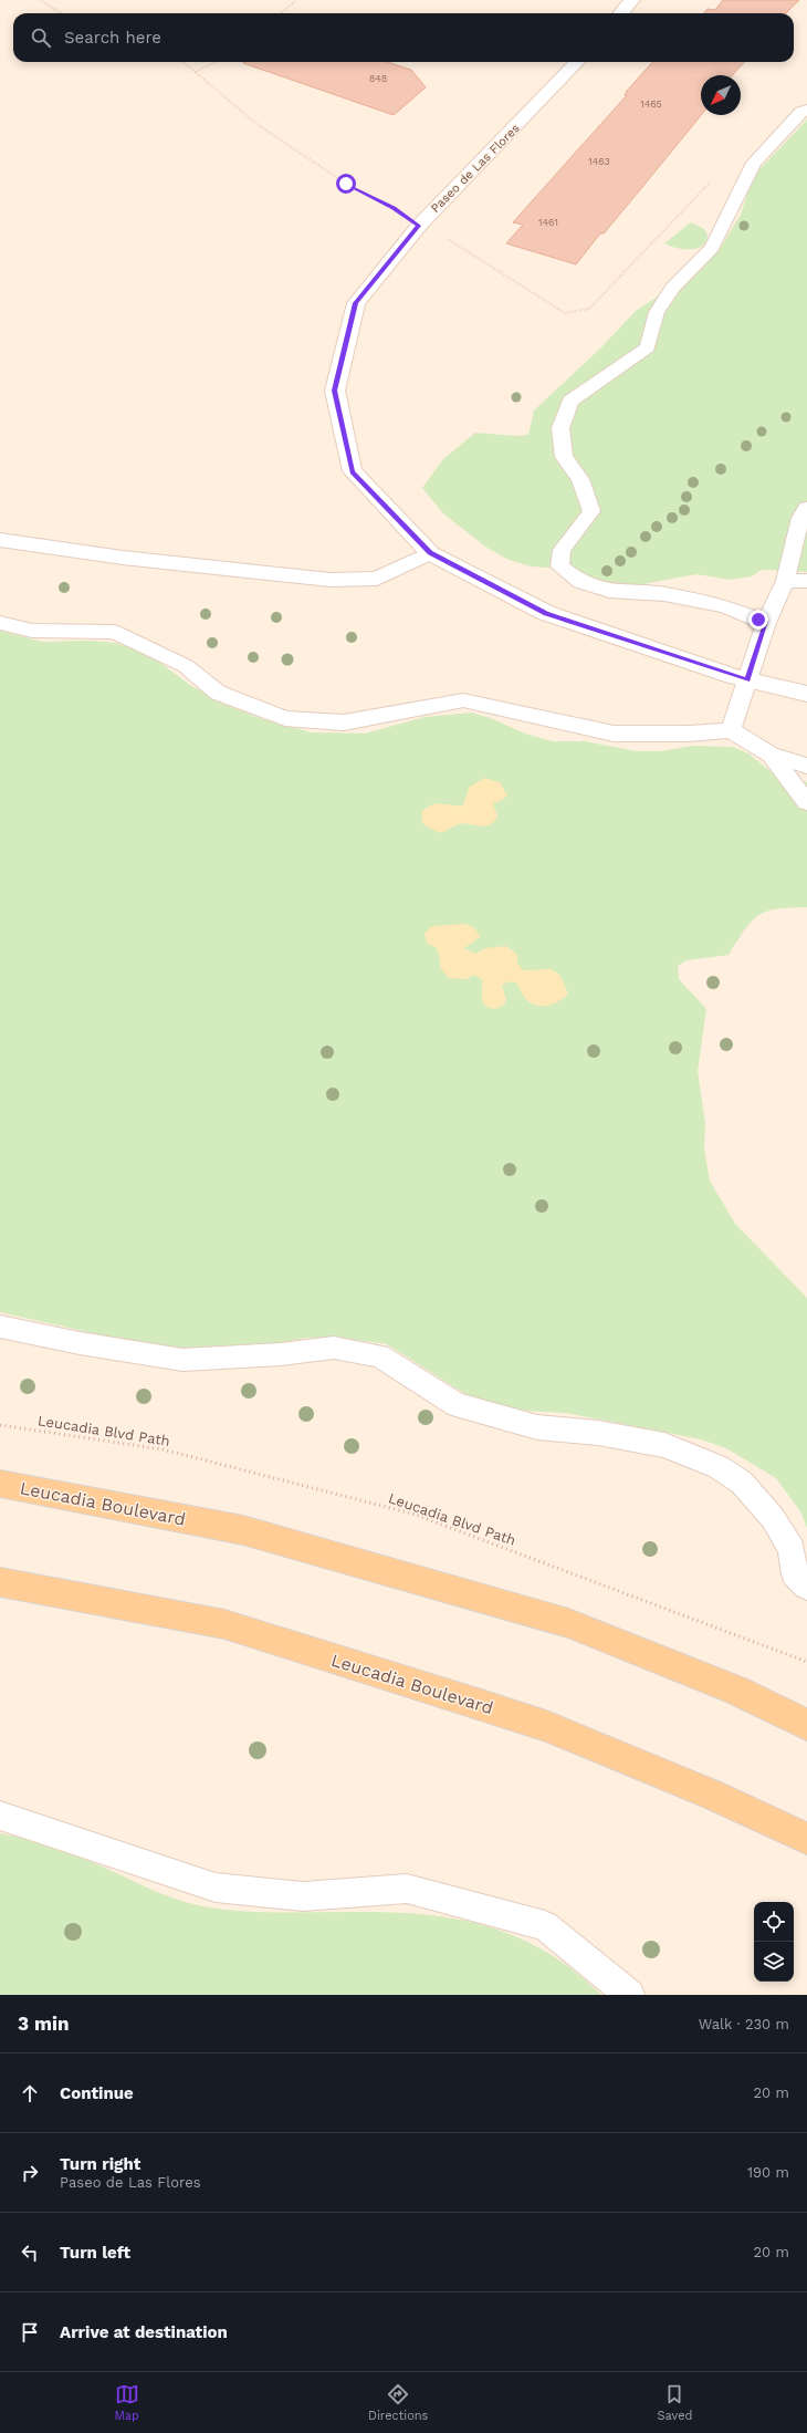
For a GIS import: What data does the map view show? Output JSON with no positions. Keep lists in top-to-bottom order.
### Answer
{
  "streets": {
    "main road": ["Leucadia Boulevard"],
    "street": ["Paseo de Las Flores"],
    "path": ["Leucadia Blvd Path"]
  },
  "house_numbers": [
    "848",
    "1465",
    "1463",
    "1461"
  ],
  "north": "bottom left",
  "page": {
    "search": "Search here",
    "heading": ["3 min", "Walk · 230 m"],
    "list": [
      ["Continue", "20 m"],
      ["Turn right", "Paseo de Las Flores", "190 m"],
      ["Turn left", "20 m"],
      "Arrive at destination"
    ],
    "nav": ["Map", "Directions", "Saved"]
  }
}
